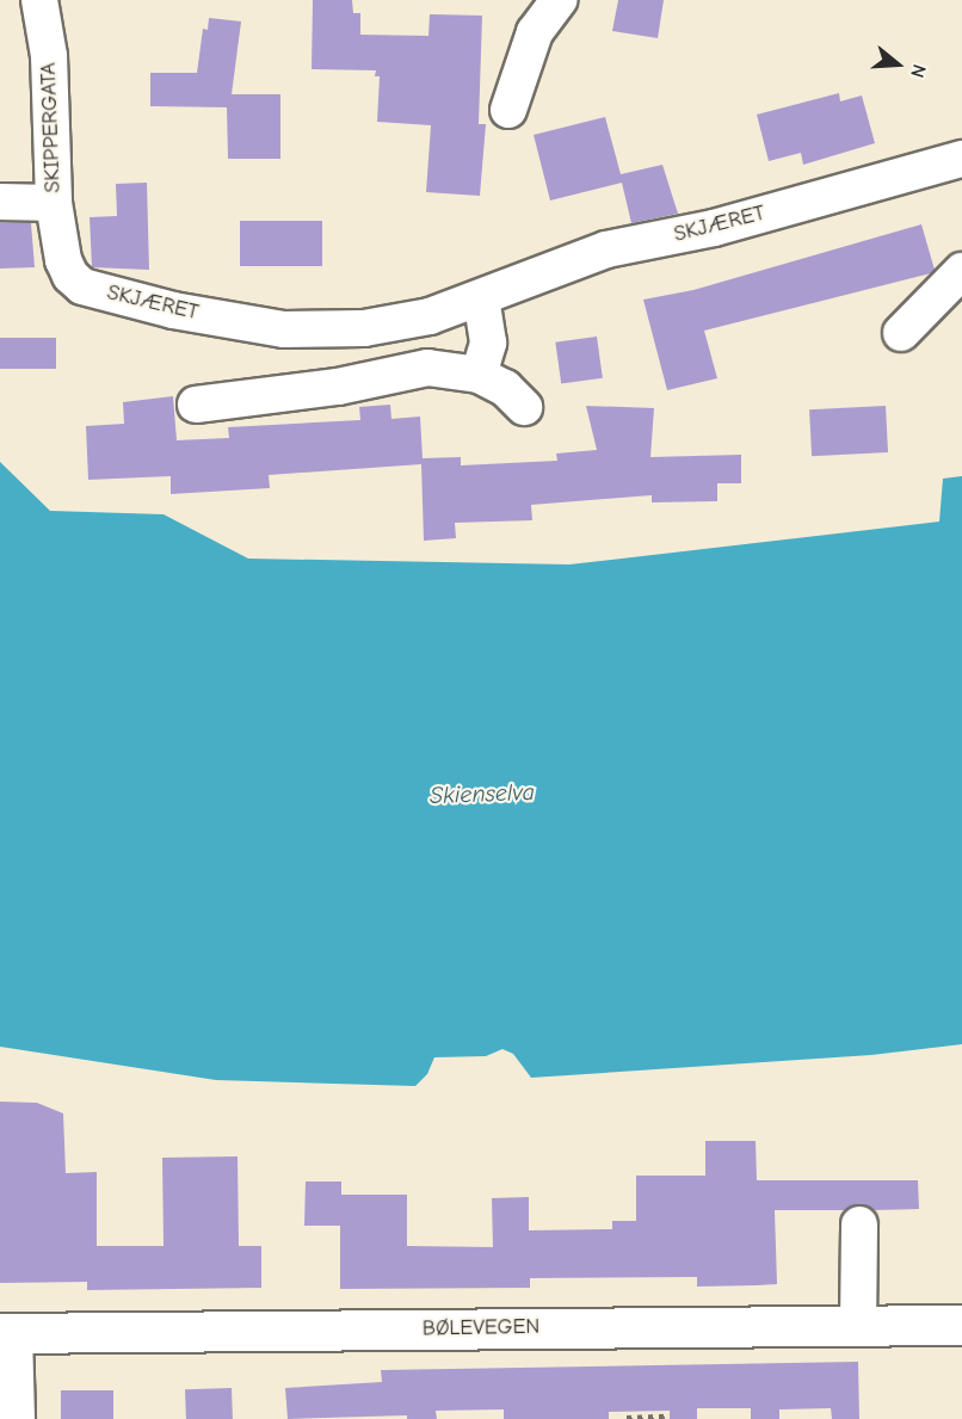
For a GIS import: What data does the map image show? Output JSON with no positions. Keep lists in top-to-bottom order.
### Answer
{
  "streets": {
    "main road": ["BØLEVEGEN"],
    "street": ["SKIPPERGATA", "SKJÆRET"]
  },
  "crossings": [
    ["SKIPPERGATA", "SKJÆRET"]
  ],
  "water": ["Skienselva"],
  "north": "right"
}
